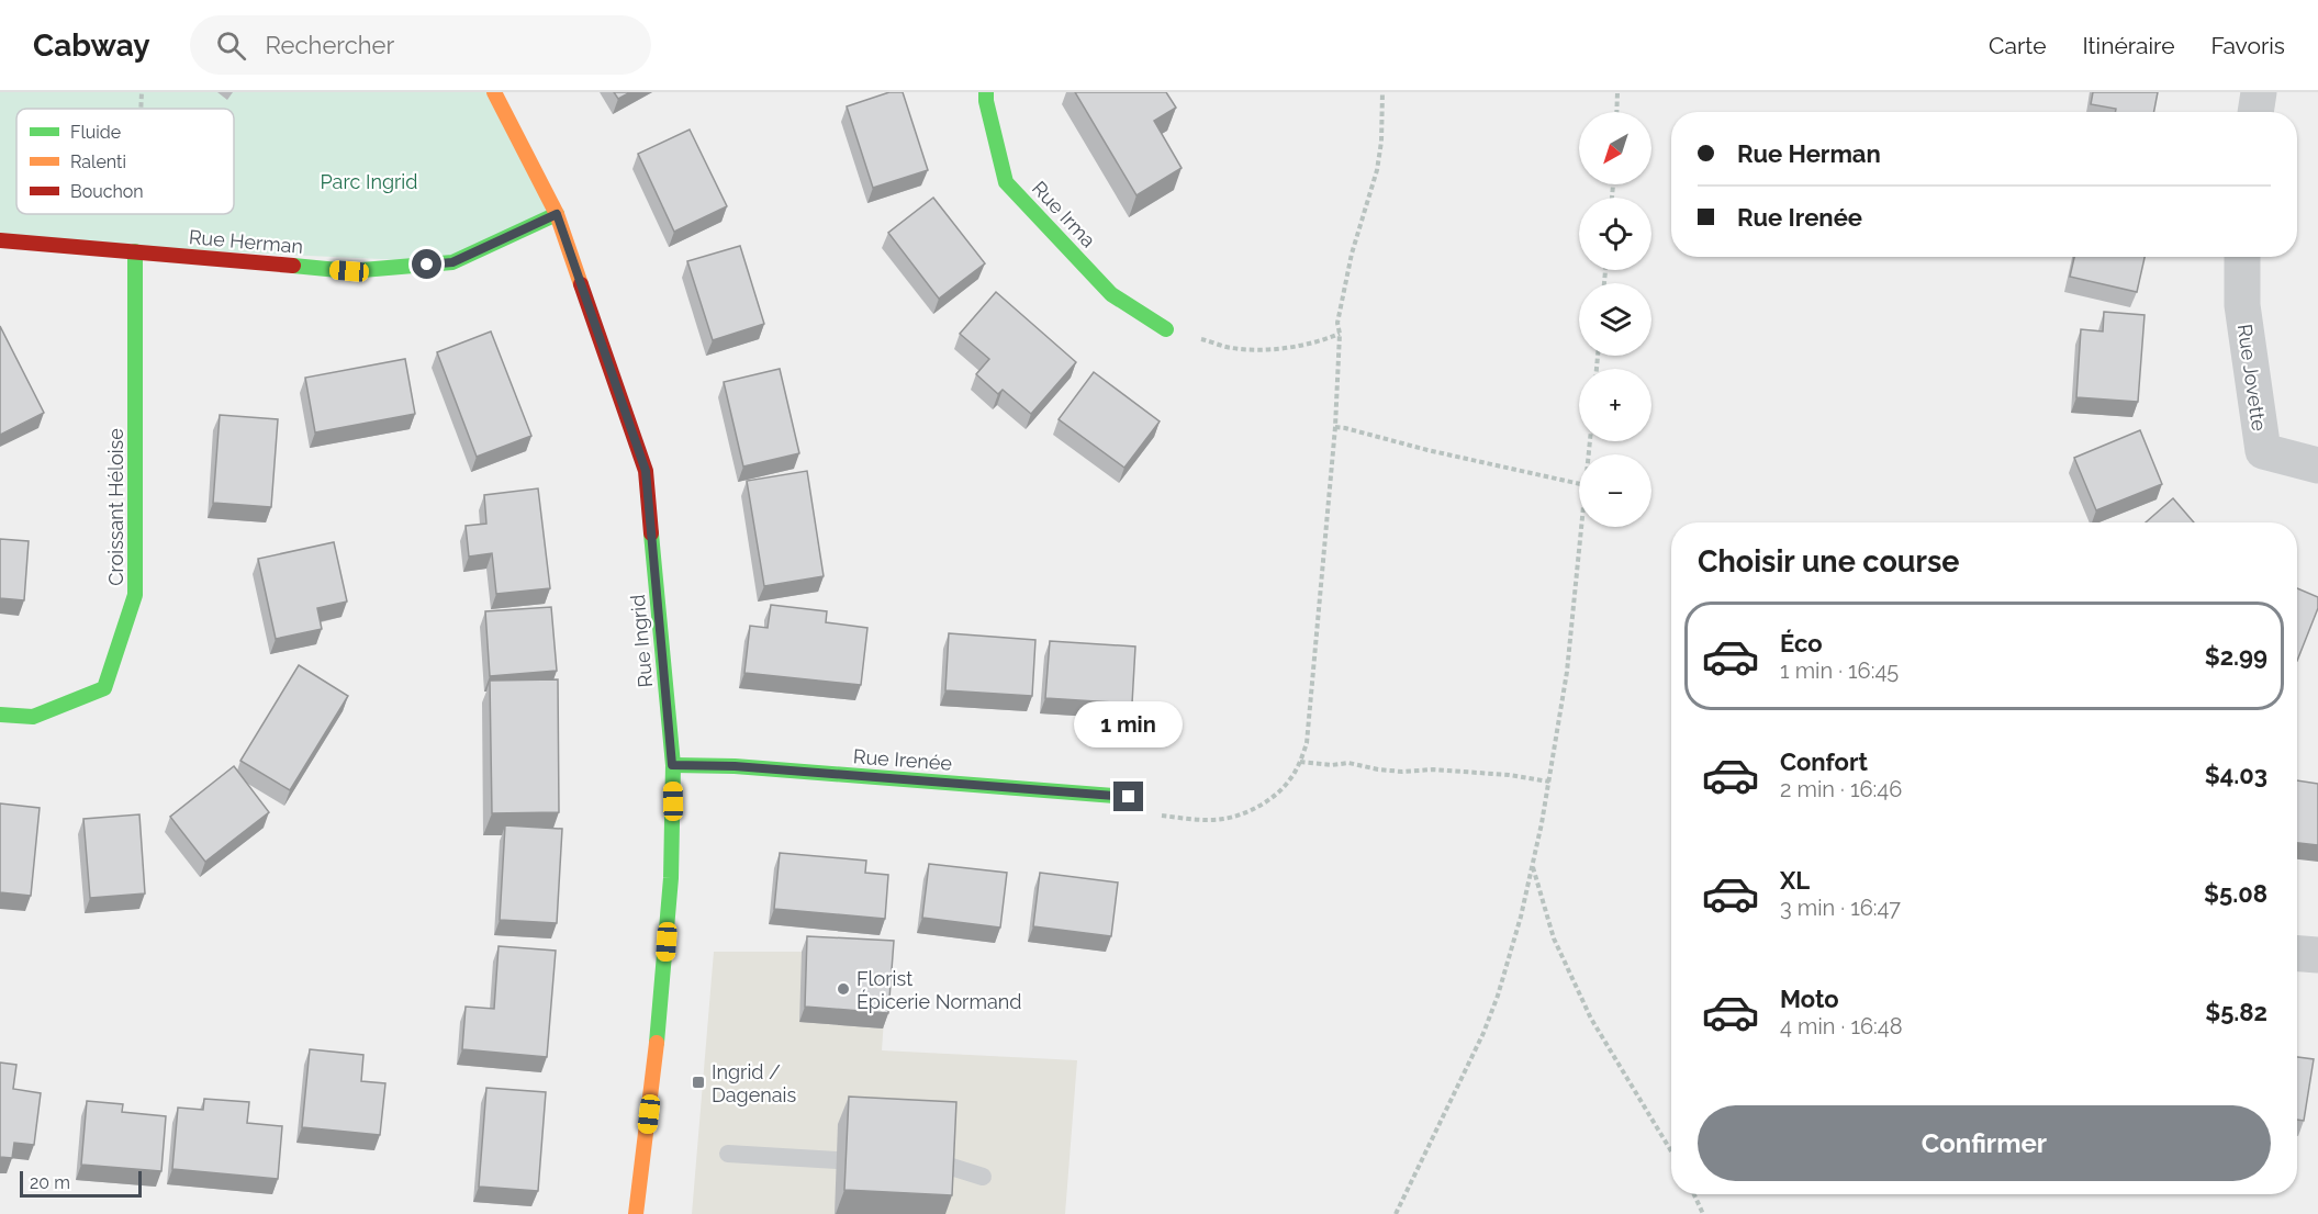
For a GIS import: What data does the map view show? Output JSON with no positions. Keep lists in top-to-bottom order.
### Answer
{
  "streets": {
    "street": [
      "Rue Irma",
      "Rue Herman",
      "Rue Jovette",
      "Croissant Héloise",
      "Rue Ingrid",
      "Rue Irenée"
    ]
  },
  "crossings": [
    ["Rue Herman", "Croissant Héloise"],
    ["Rue Herman", "Rue Ingrid"],
    ["Rue Ingrid", "Rue Irenée"]
  ],
  "parks": ["Parc Ingrid"],
  "places": {
    "other": ["Florist Épicerie Normand"],
    "transit": ["Ingrid / Dagenais"]
  },
  "legend": ["Fluide", "Ralenti", "Bouchon"],
  "scale_bar": "20 m",
  "north": "bottom left",
  "page": {
    "header": "Cabway",
    "search": "Rechercher",
    "nav": ["Carte", "Itinéraire", "Favoris"],
    "map_buttons": ["+", "−"],
    "banner": ["Rue Herman", "Rue Irenée"],
    "heading": "Choisir une course",
    "list": [
      {
        "name": "Éco",
        "note": "1 min · 16:45",
        "value": "$2.99"
      },
      {
        "name": "Confort",
        "note": "2 min · 16:46",
        "value": "$4.03"
      },
      {
        "name": "XL",
        "note": "3 min · 16:47",
        "value": "$5.08"
      },
      {
        "name": "Moto",
        "note": "4 min · 16:48",
        "value": "$5.82"
      }
    ],
    "bubble": "1 min",
    "buttons": "Confirmer",
    "scale": "20 m"
  }
}
